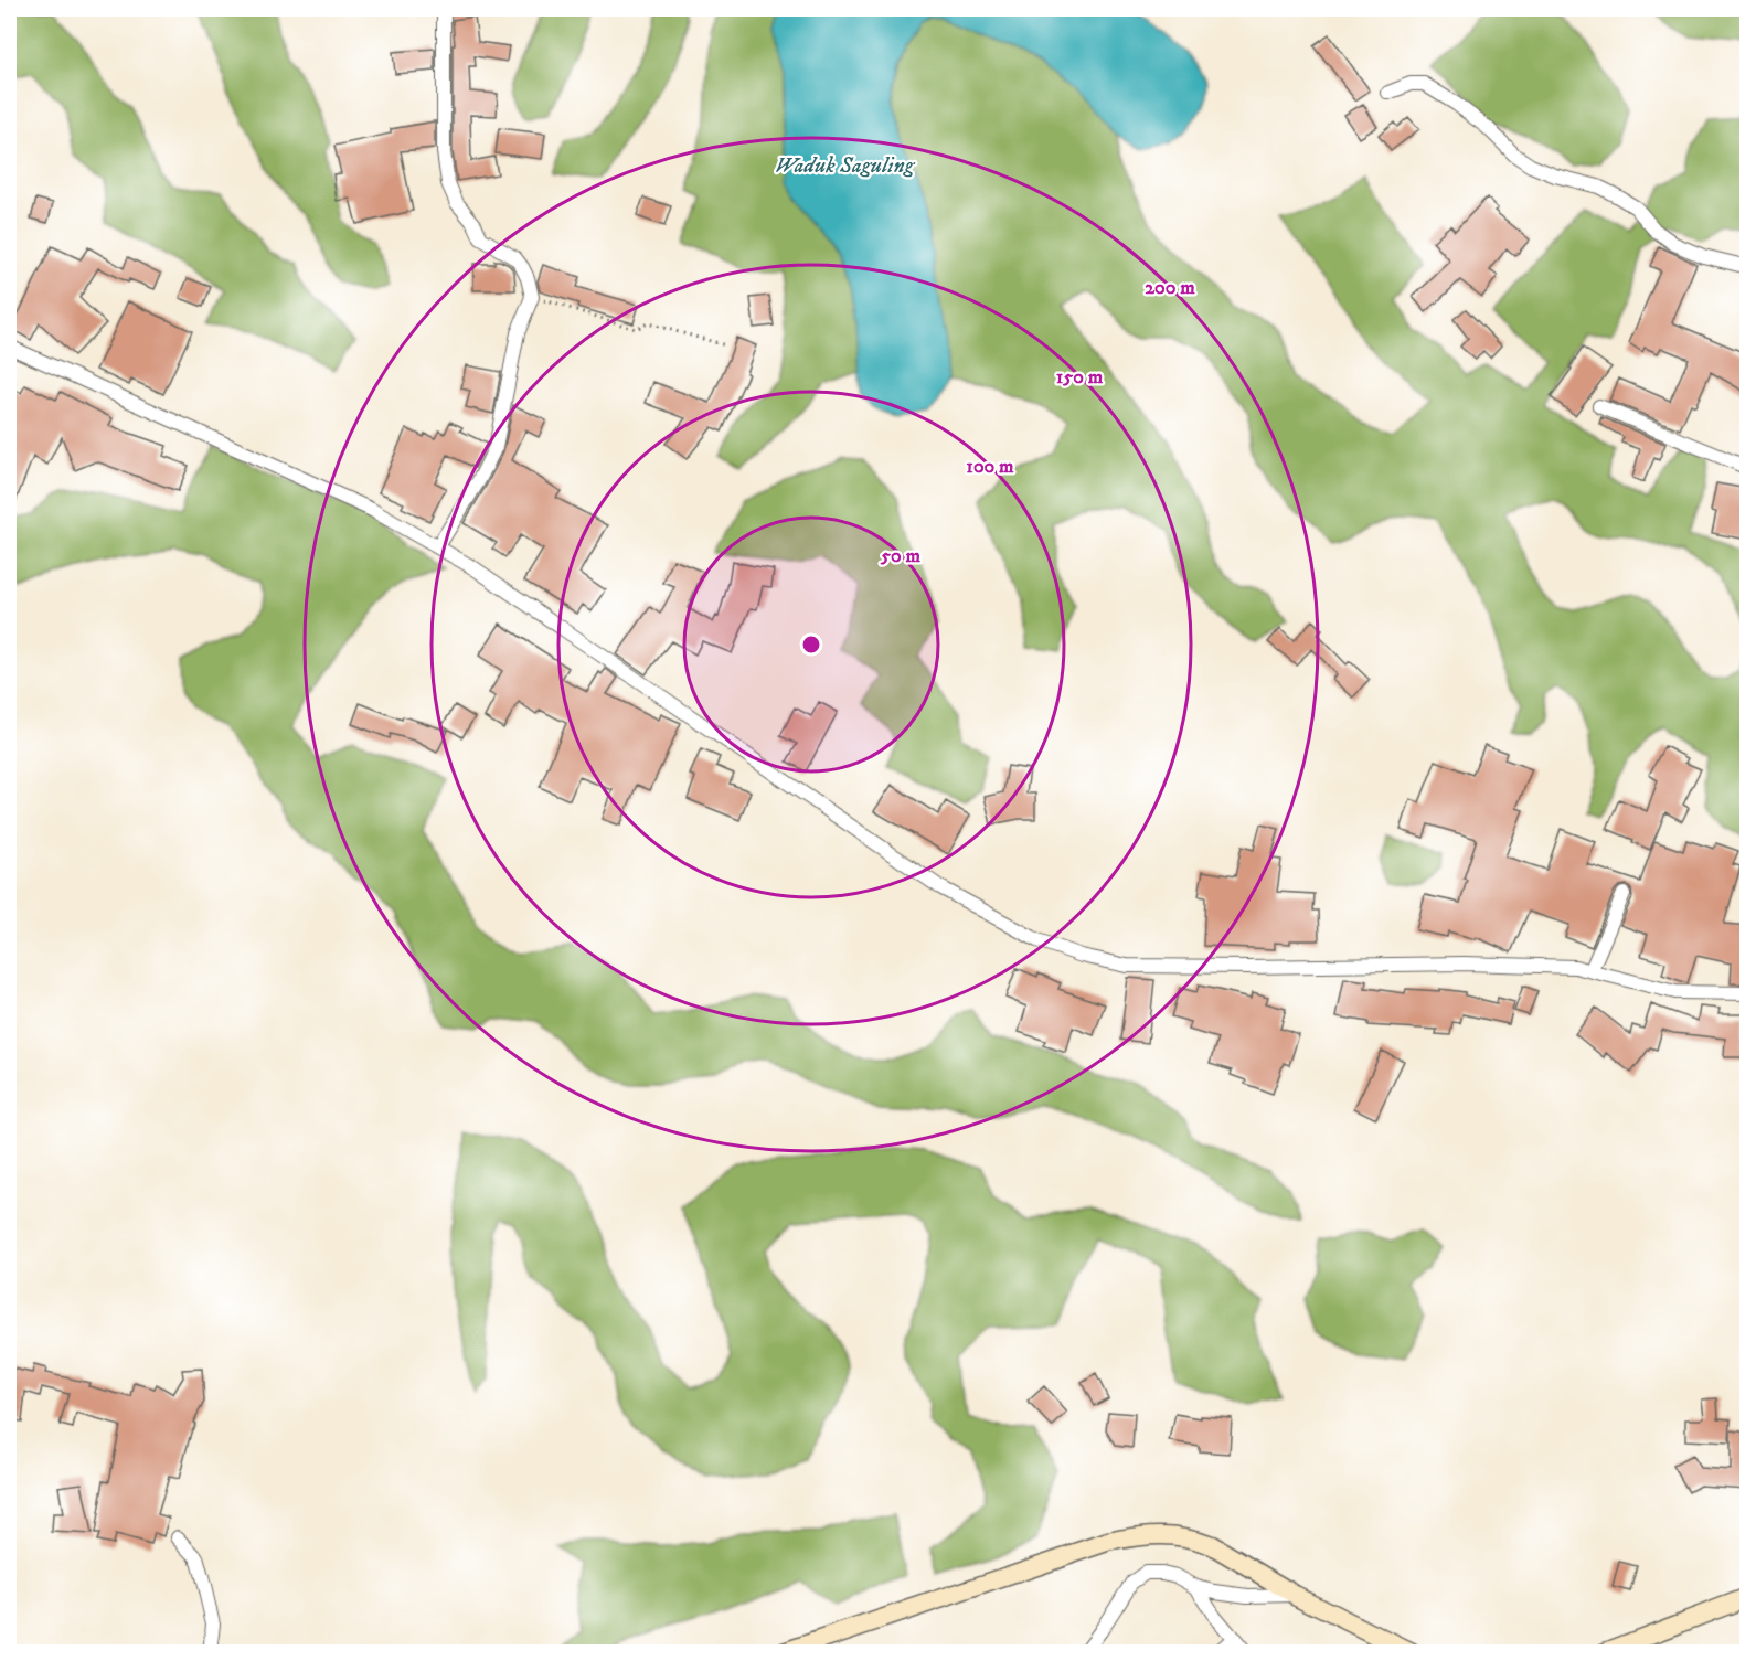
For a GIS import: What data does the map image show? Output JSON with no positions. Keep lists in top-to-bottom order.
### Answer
{
  "water": ["Waduk Saguling"],
  "rings": [
    "200 m",
    "150 m",
    "100 m",
    "50 m"
  ]
}
